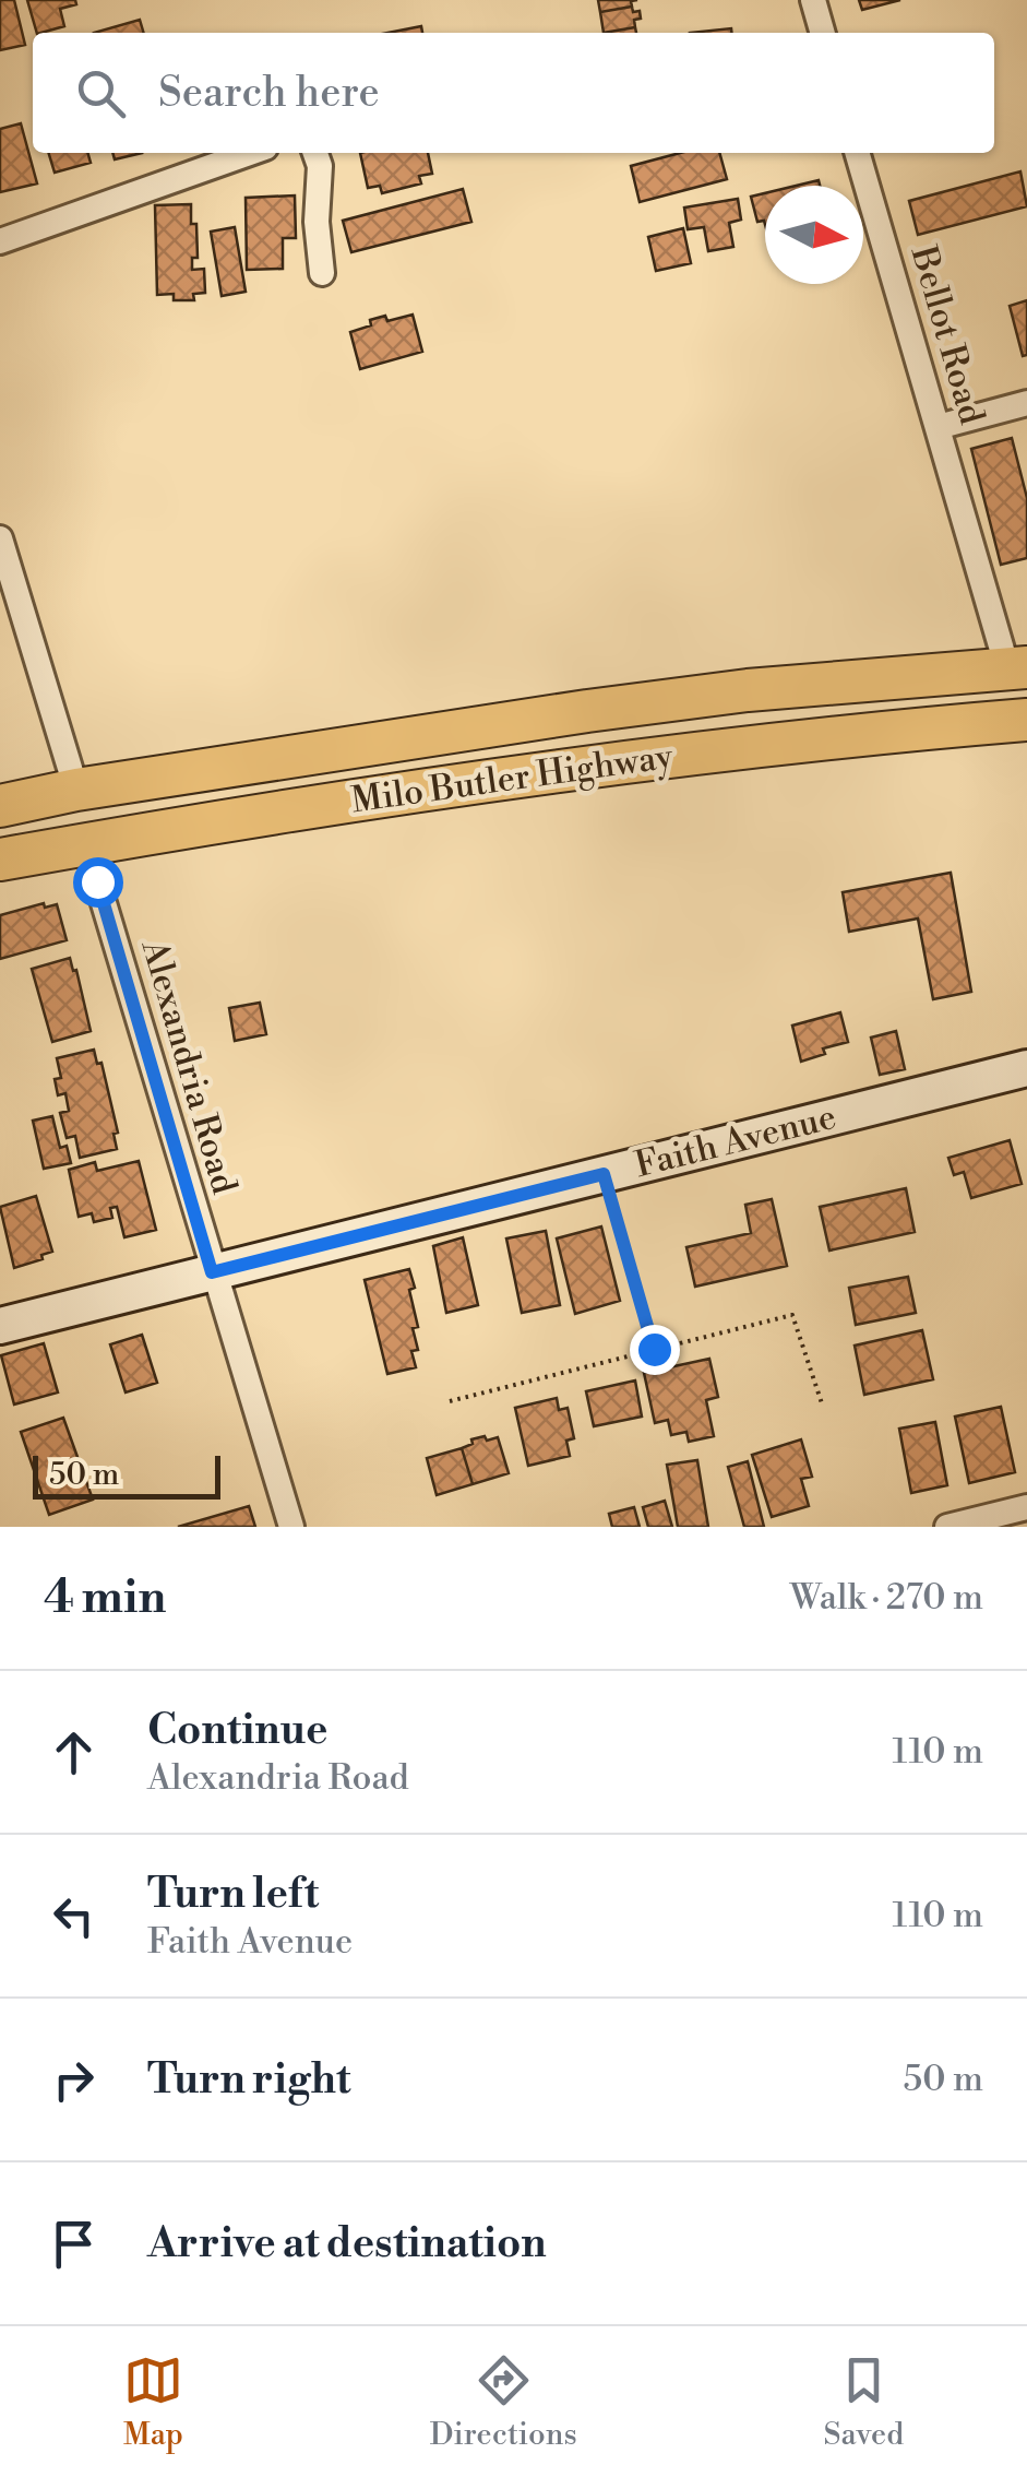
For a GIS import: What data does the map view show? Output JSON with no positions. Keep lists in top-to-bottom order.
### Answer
{
  "streets": {
    "main road": ["Milo Butler Highway"],
    "street": ["Bellot Road", "Alexandria Road", "Faith Avenue"]
  },
  "crossings": [
    ["Bellot Road", "Milo Butler Highway"],
    ["Alexandria Road", "Faith Avenue"]
  ],
  "scale_bar": "50 m",
  "north": "right",
  "page": {
    "search": "Search here",
    "scale": "50 m",
    "heading": ["4 min", "Walk · 270 m"],
    "list": [
      ["Continue", "Alexandria Road", "110 m"],
      ["Turn left", "Faith Avenue", "110 m"],
      ["Turn right", "50 m"],
      "Arrive at destination"
    ],
    "nav": ["Map", "Directions", "Saved"]
  }
}
